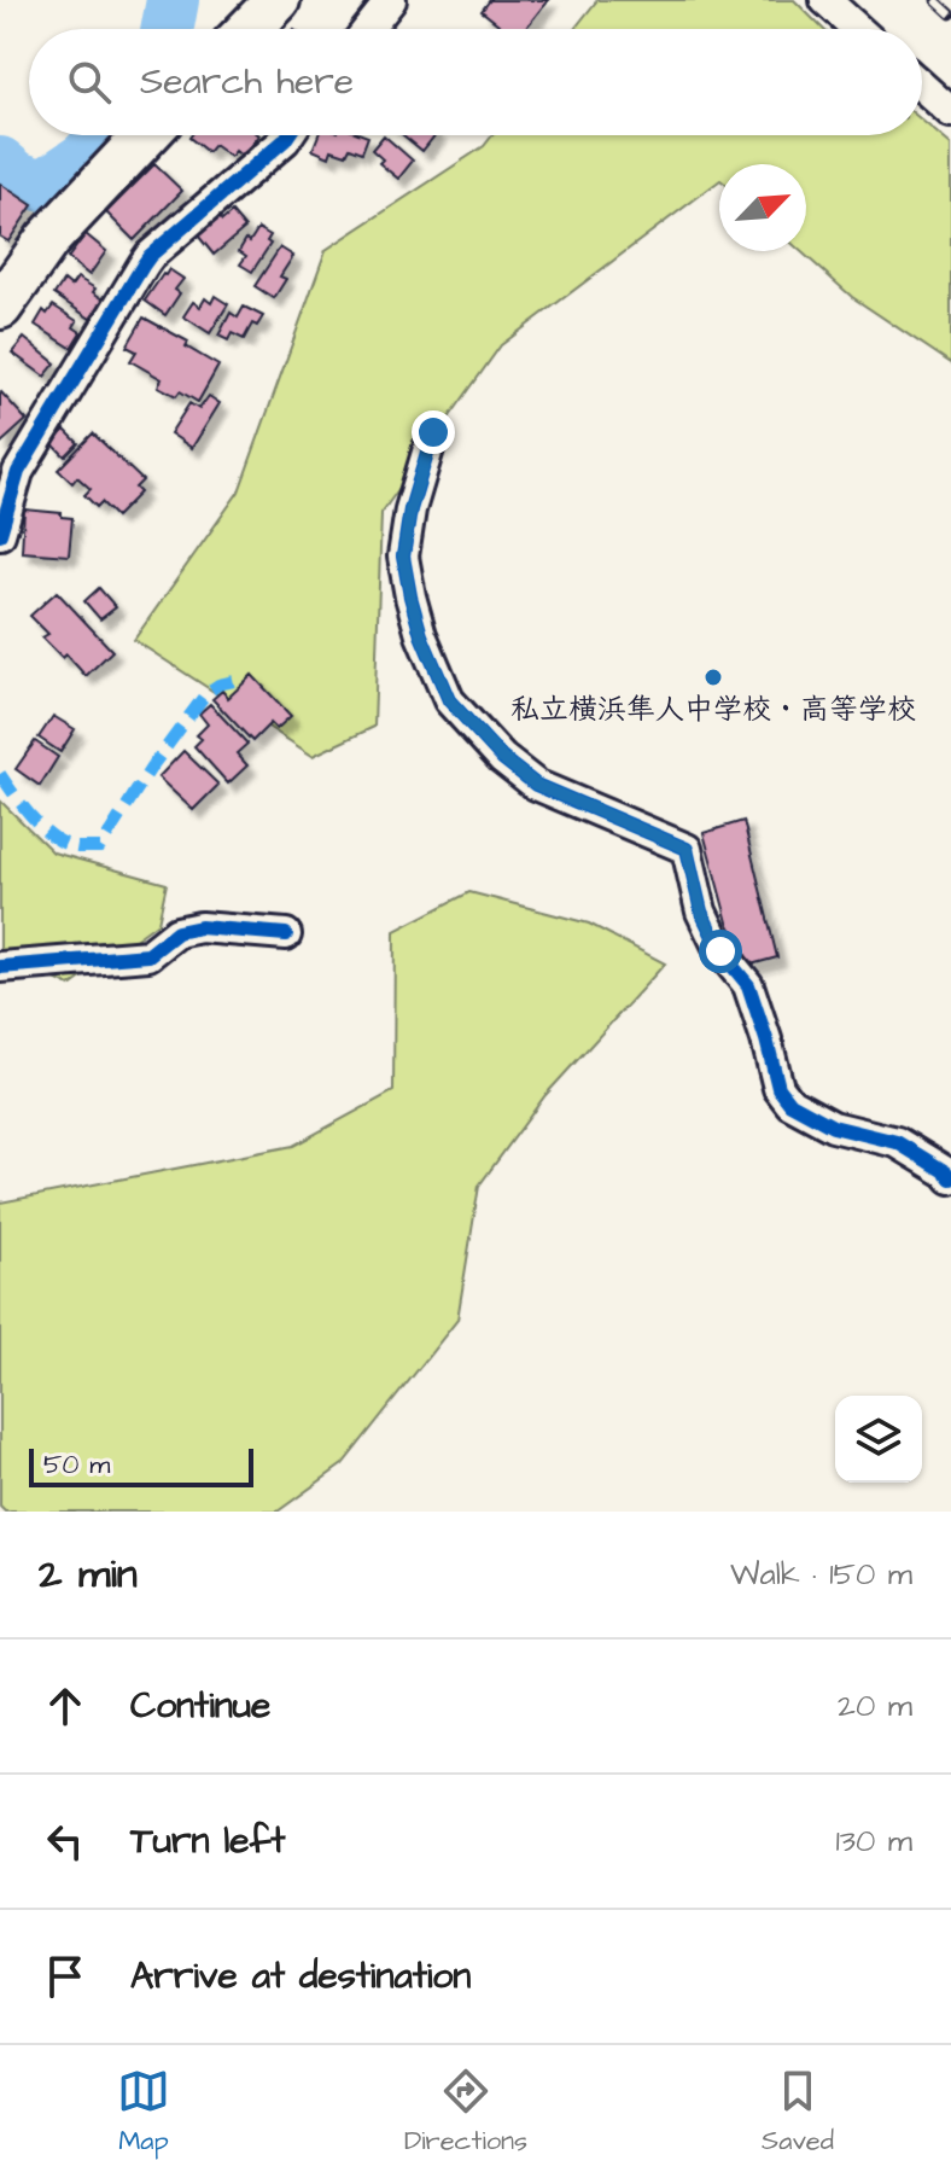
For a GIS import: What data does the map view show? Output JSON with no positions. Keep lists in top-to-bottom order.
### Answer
{
  "places": ["私立横浜隼人中学校・高等学校"],
  "scale_bar": "50 m",
  "north": "top right",
  "page": {
    "search": "Search here",
    "scale": "50 m",
    "heading": ["2 min", "Walk · 150 m"],
    "list": [
      ["Continue", "20 m"],
      ["Turn left", "130 m"],
      "Arrive at destination"
    ],
    "nav": ["Map", "Directions", "Saved"]
  }
}
